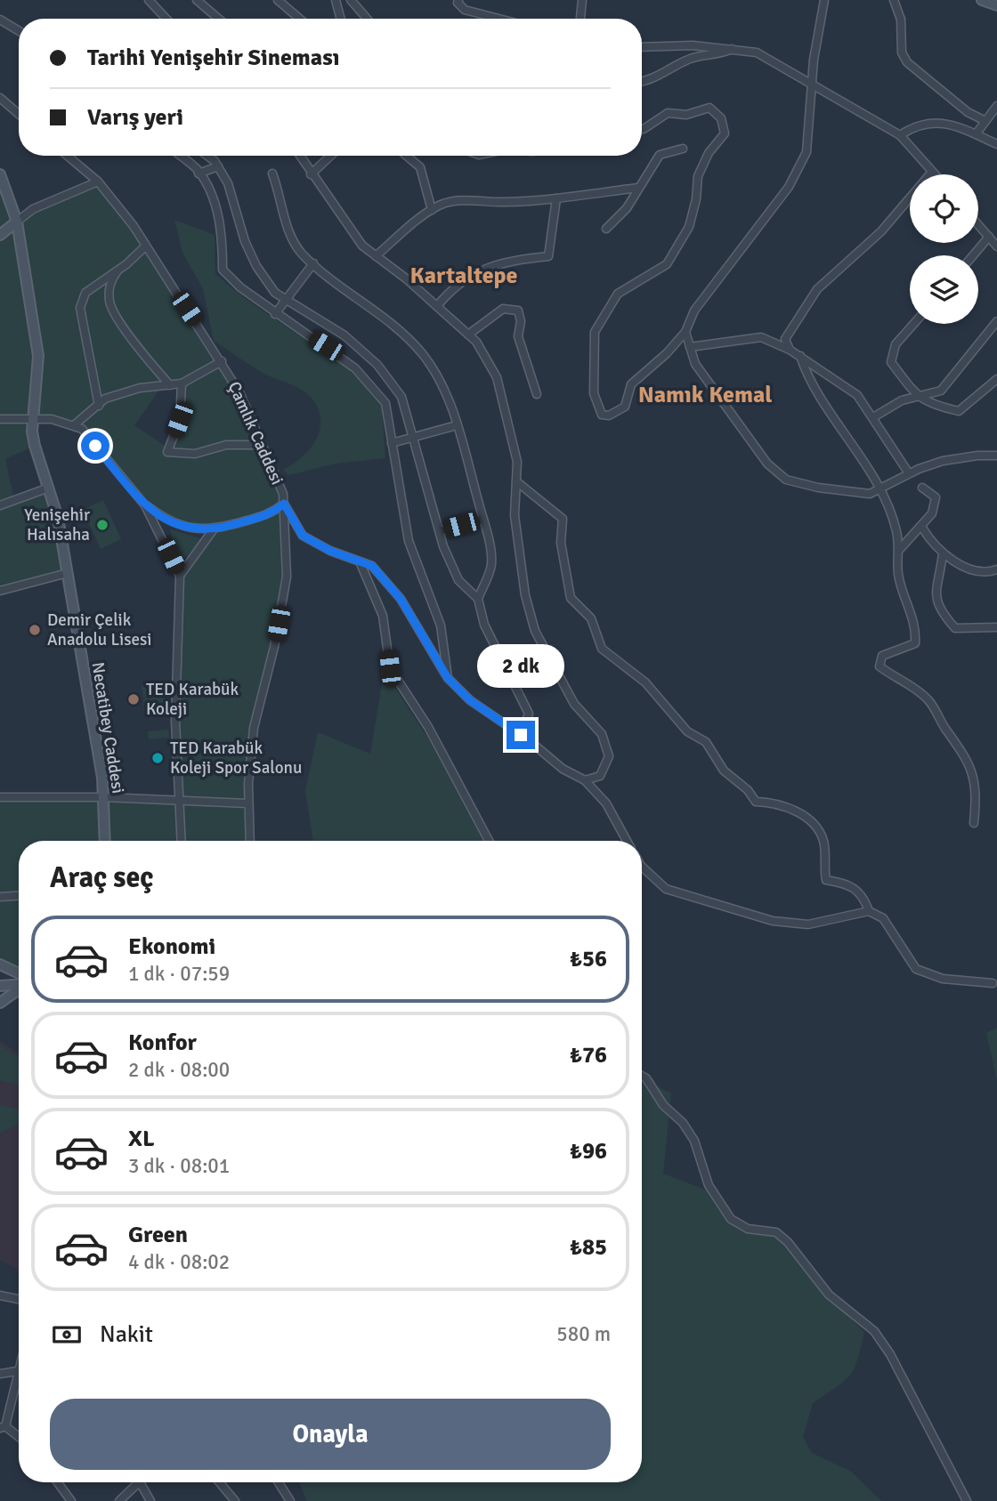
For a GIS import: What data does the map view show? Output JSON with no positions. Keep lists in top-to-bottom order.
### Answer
{
  "streets": {
    "street": ["Çamlık Caddesi", "Necatibey Caddesi"]
  },
  "districts": ["Kartaltepe", "Namık Kemal"],
  "places": [
    "Yenişehir Halısaha",
    "Demir Çelik Anadolu Lisesi",
    "TED Karabük Koleji",
    "TED Karabük Koleji Spor Salonu"
  ],
  "page": {
    "banner": ["Tarihi Yenişehir Sineması", "Varış yeri"],
    "bubble": "2 dk",
    "heading": "Araç seç",
    "list": [
      {
        "name": "Ekonomi",
        "note": "1 dk · 07:59",
        "value": "₺56"
      },
      {
        "name": "Konfor",
        "note": "2 dk · 08:00",
        "value": "₺76"
      },
      {
        "name": "XL",
        "note": "3 dk · 08:01",
        "value": "₺96"
      },
      {
        "name": "Green",
        "note": "4 dk · 08:02",
        "value": "₺85"
      }
    ],
    "pay": ["Nakit", "580 m"],
    "buttons": "Onayla"
  }
}
